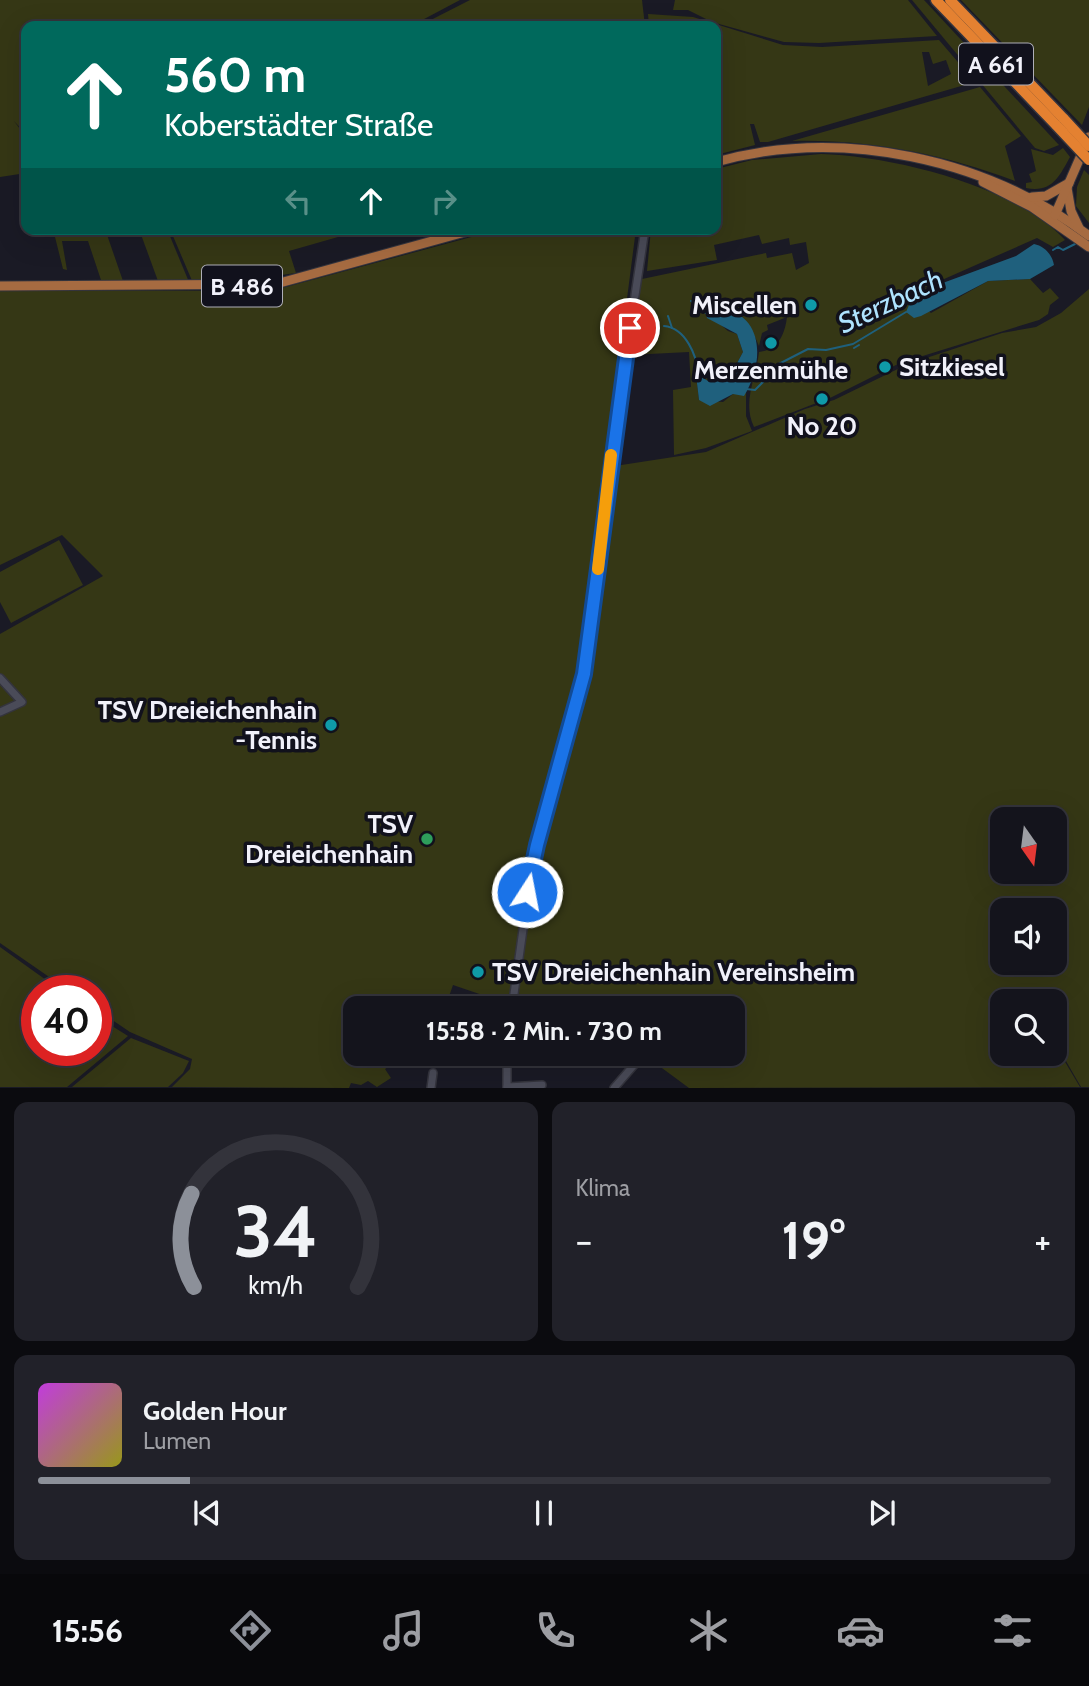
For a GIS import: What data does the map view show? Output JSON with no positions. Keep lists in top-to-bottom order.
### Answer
{
  "streets": {
    "highway": ["A 661"],
    "main road": ["B 486"]
  },
  "water": ["Sterzbach"],
  "places": [
    "Miscellen",
    "Merzenmühle",
    "Sitzkiesel",
    "No 20",
    "TSV Dreieichenhain -Tennis",
    "TSV Dreieichenhain",
    "TSV Dreieichenhain Vereinsheim"
  ],
  "north": "bottom",
  "page": {
    "turn": ["560 m", "Koberstädter Straße"],
    "limit": "40",
    "trip": "15:58 · 2 Min. · 730 m",
    "tile": "Klima",
    "heat": ["−", "19°", "+"],
    "song": ["Golden Hour", "Lumen"],
    "tabs": "15:56",
    "gauge": ["34", "km/h"]
  }
}
